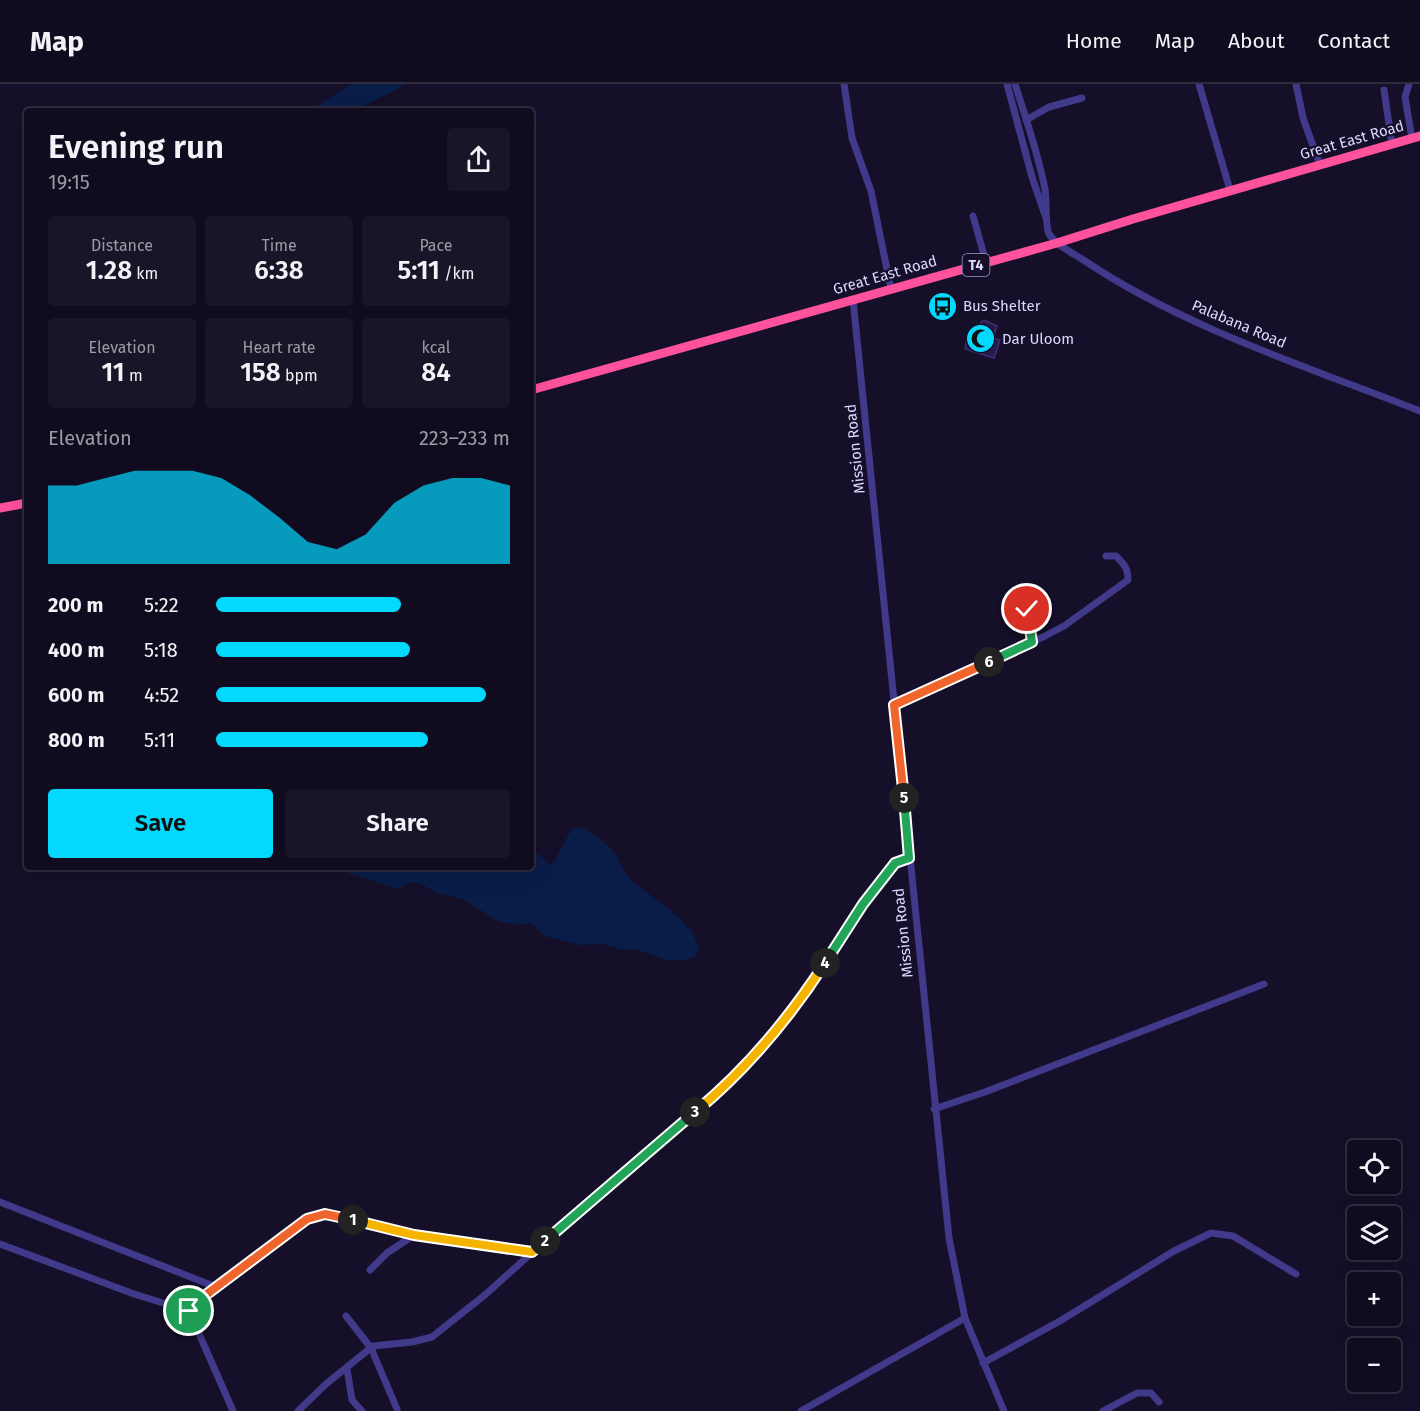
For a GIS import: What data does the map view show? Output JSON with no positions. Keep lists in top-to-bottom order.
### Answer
{
  "streets": {
    "highway": ["Great East Road", "T4"],
    "street": ["Palabana Road", "Mission Road"]
  },
  "crossings": [
    ["Great East Road", "Palabana Road"],
    ["Great East Road", "Mission Road"]
  ],
  "places": {
    "bus stop": ["Bus Shelter"],
    "mosque": ["Dar Uloom"]
  },
  "page": {
    "header": "Map",
    "nav": [
      "Home",
      "Map",
      "About",
      "Contact"
    ],
    "heading": ["Evening run", "19:15"],
    "stats": [
      ["Distance", "1.28 km"],
      ["Time", "6:38"],
      ["Pace", "5:11 /km"],
      ["Elevation", "11 m"],
      ["Heart rate", "158 bpm"],
      ["kcal", "84"]
    ],
    "chart": ["Elevation", "223–233 m"],
    "list": [
      {
        "name": "200 m",
        "note": "5:22"
      },
      {
        "name": "400 m",
        "note": "5:18"
      },
      {
        "name": "600 m",
        "note": "4:52"
      },
      {
        "name": "800 m",
        "note": "5:11"
      }
    ],
    "pins": [
      "6",
      "5",
      "4",
      "3",
      "1",
      "2"
    ],
    "buttons": ["Save", "Share"],
    "map_buttons": ["+", "−"]
  }
}
